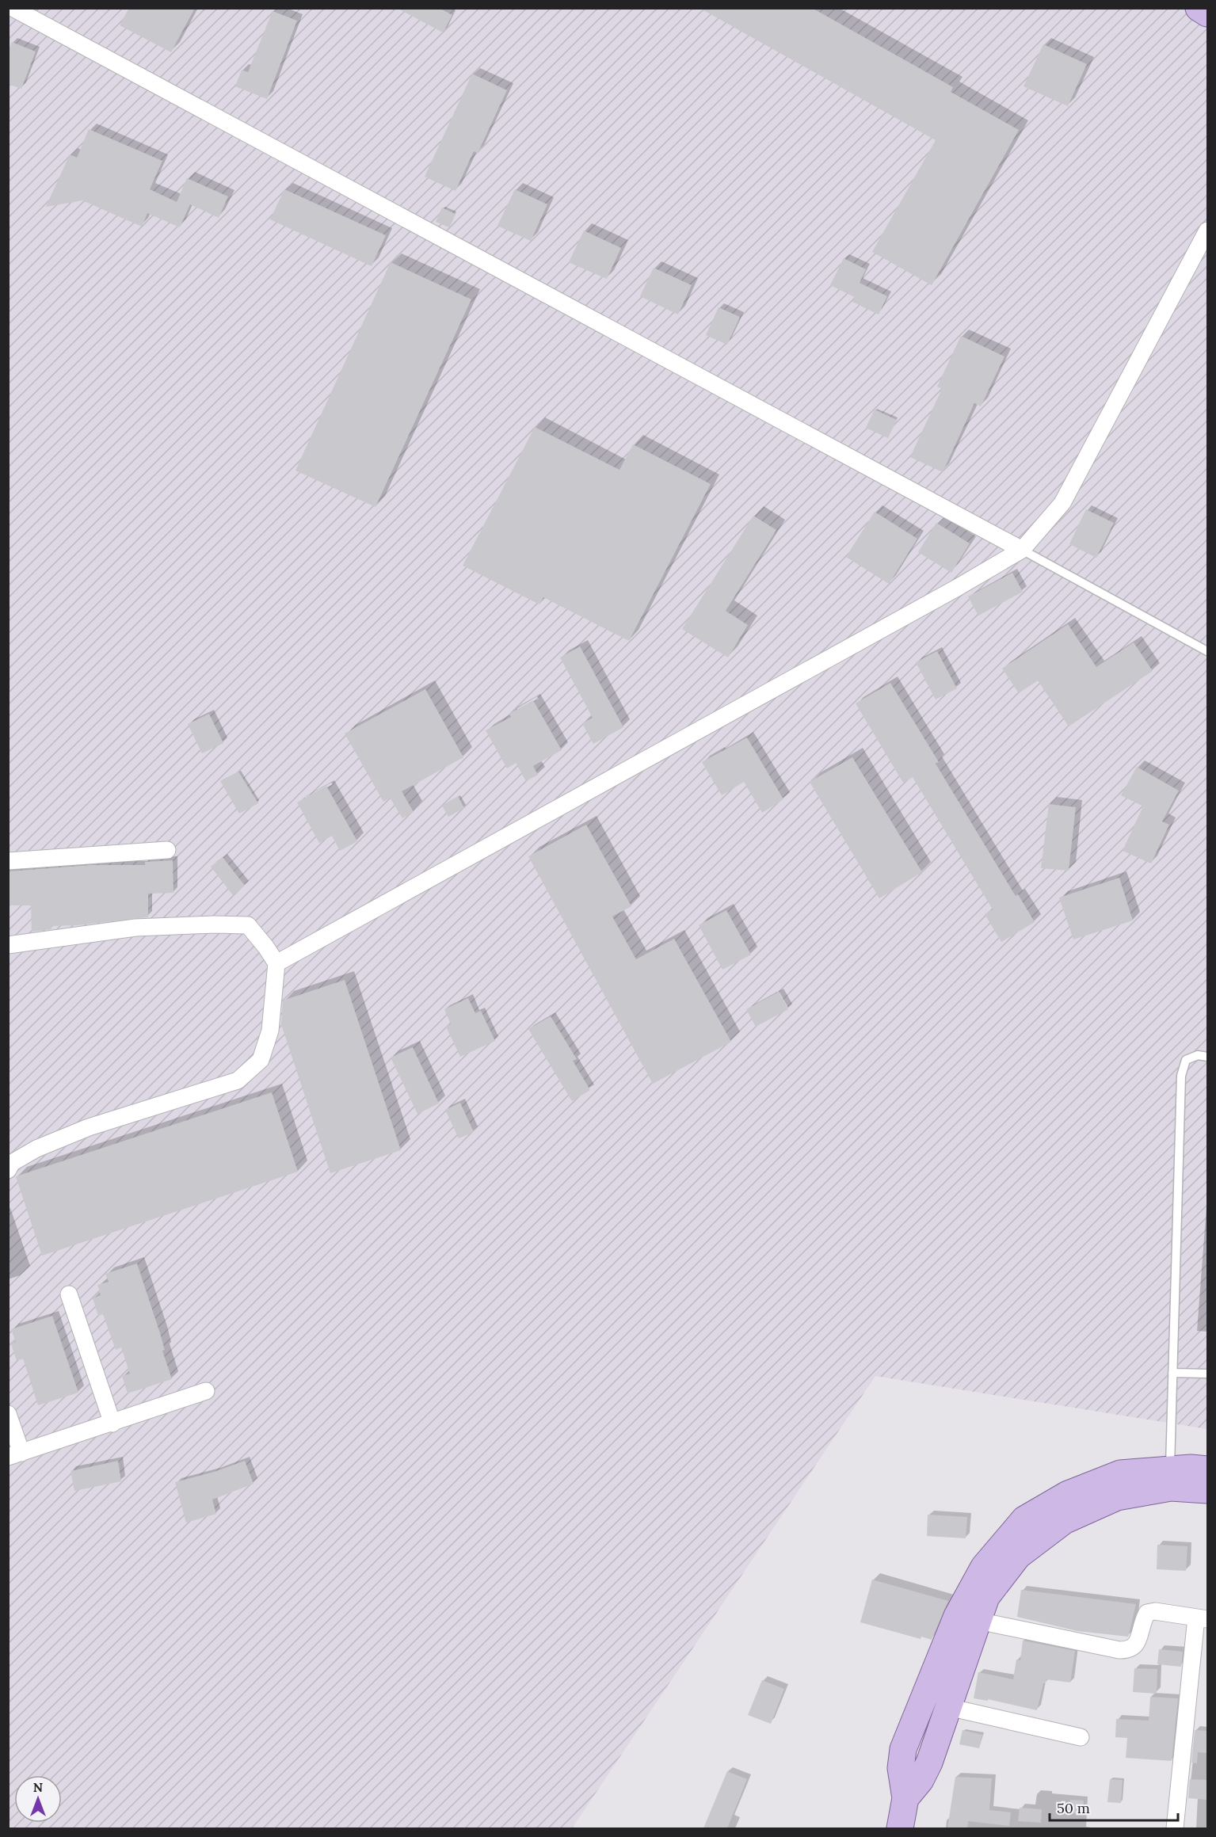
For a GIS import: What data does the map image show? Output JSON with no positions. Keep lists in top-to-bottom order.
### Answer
{
  "scale_bar": "50 m",
  "north": "top"
}
